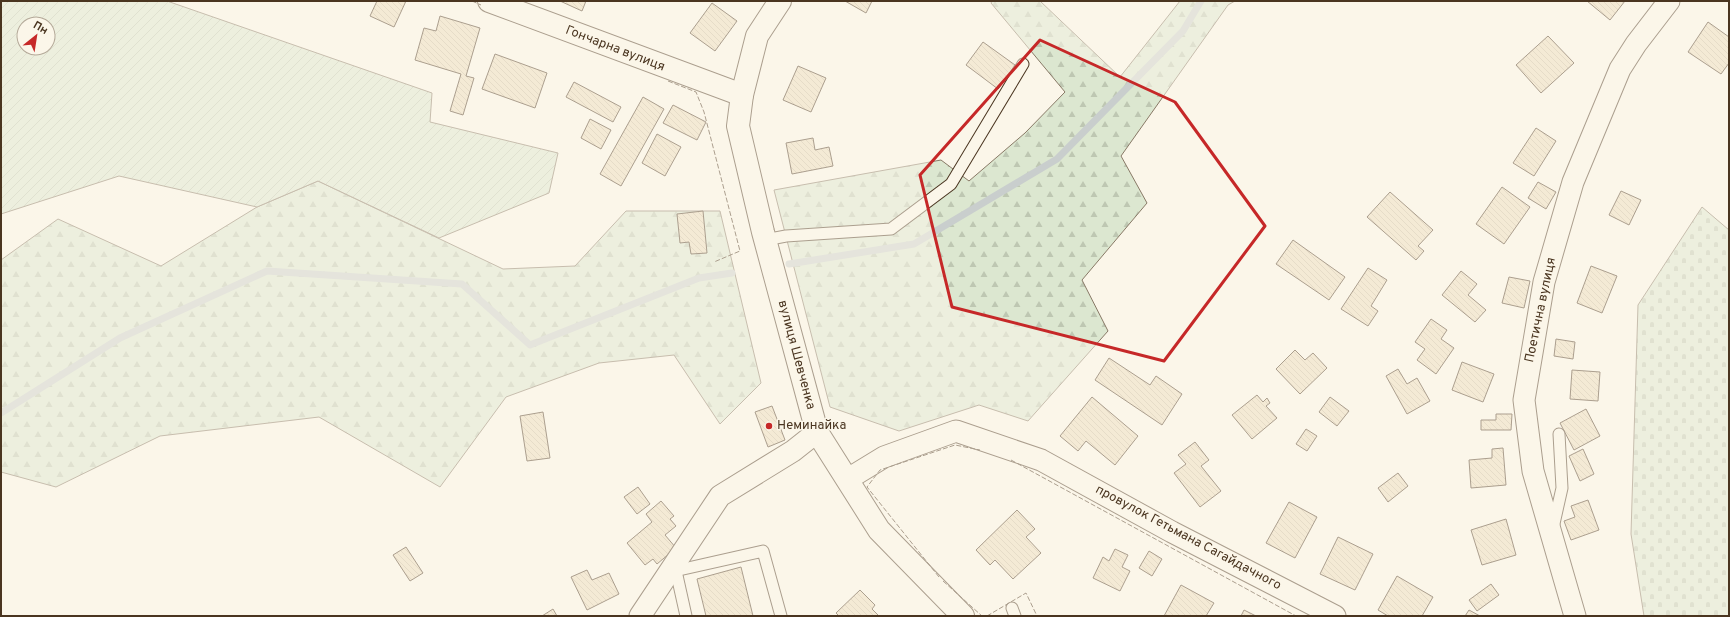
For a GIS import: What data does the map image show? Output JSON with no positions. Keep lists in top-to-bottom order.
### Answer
{
  "streets": {
    "main road": ["Гончарна вулиця", "вулиця Шевченка"],
    "street": ["Поетична вулиця", "провулок Гетьмана Сагайдачного"]
  },
  "crossings": [
    ["Гончарна вулиця", "вулиця Шевченка"],
    ["вулиця Шевченка", "провулок Гетьмана Сагайдачного"]
  ],
  "places": ["Неминайка"],
  "north": "top right"
}
